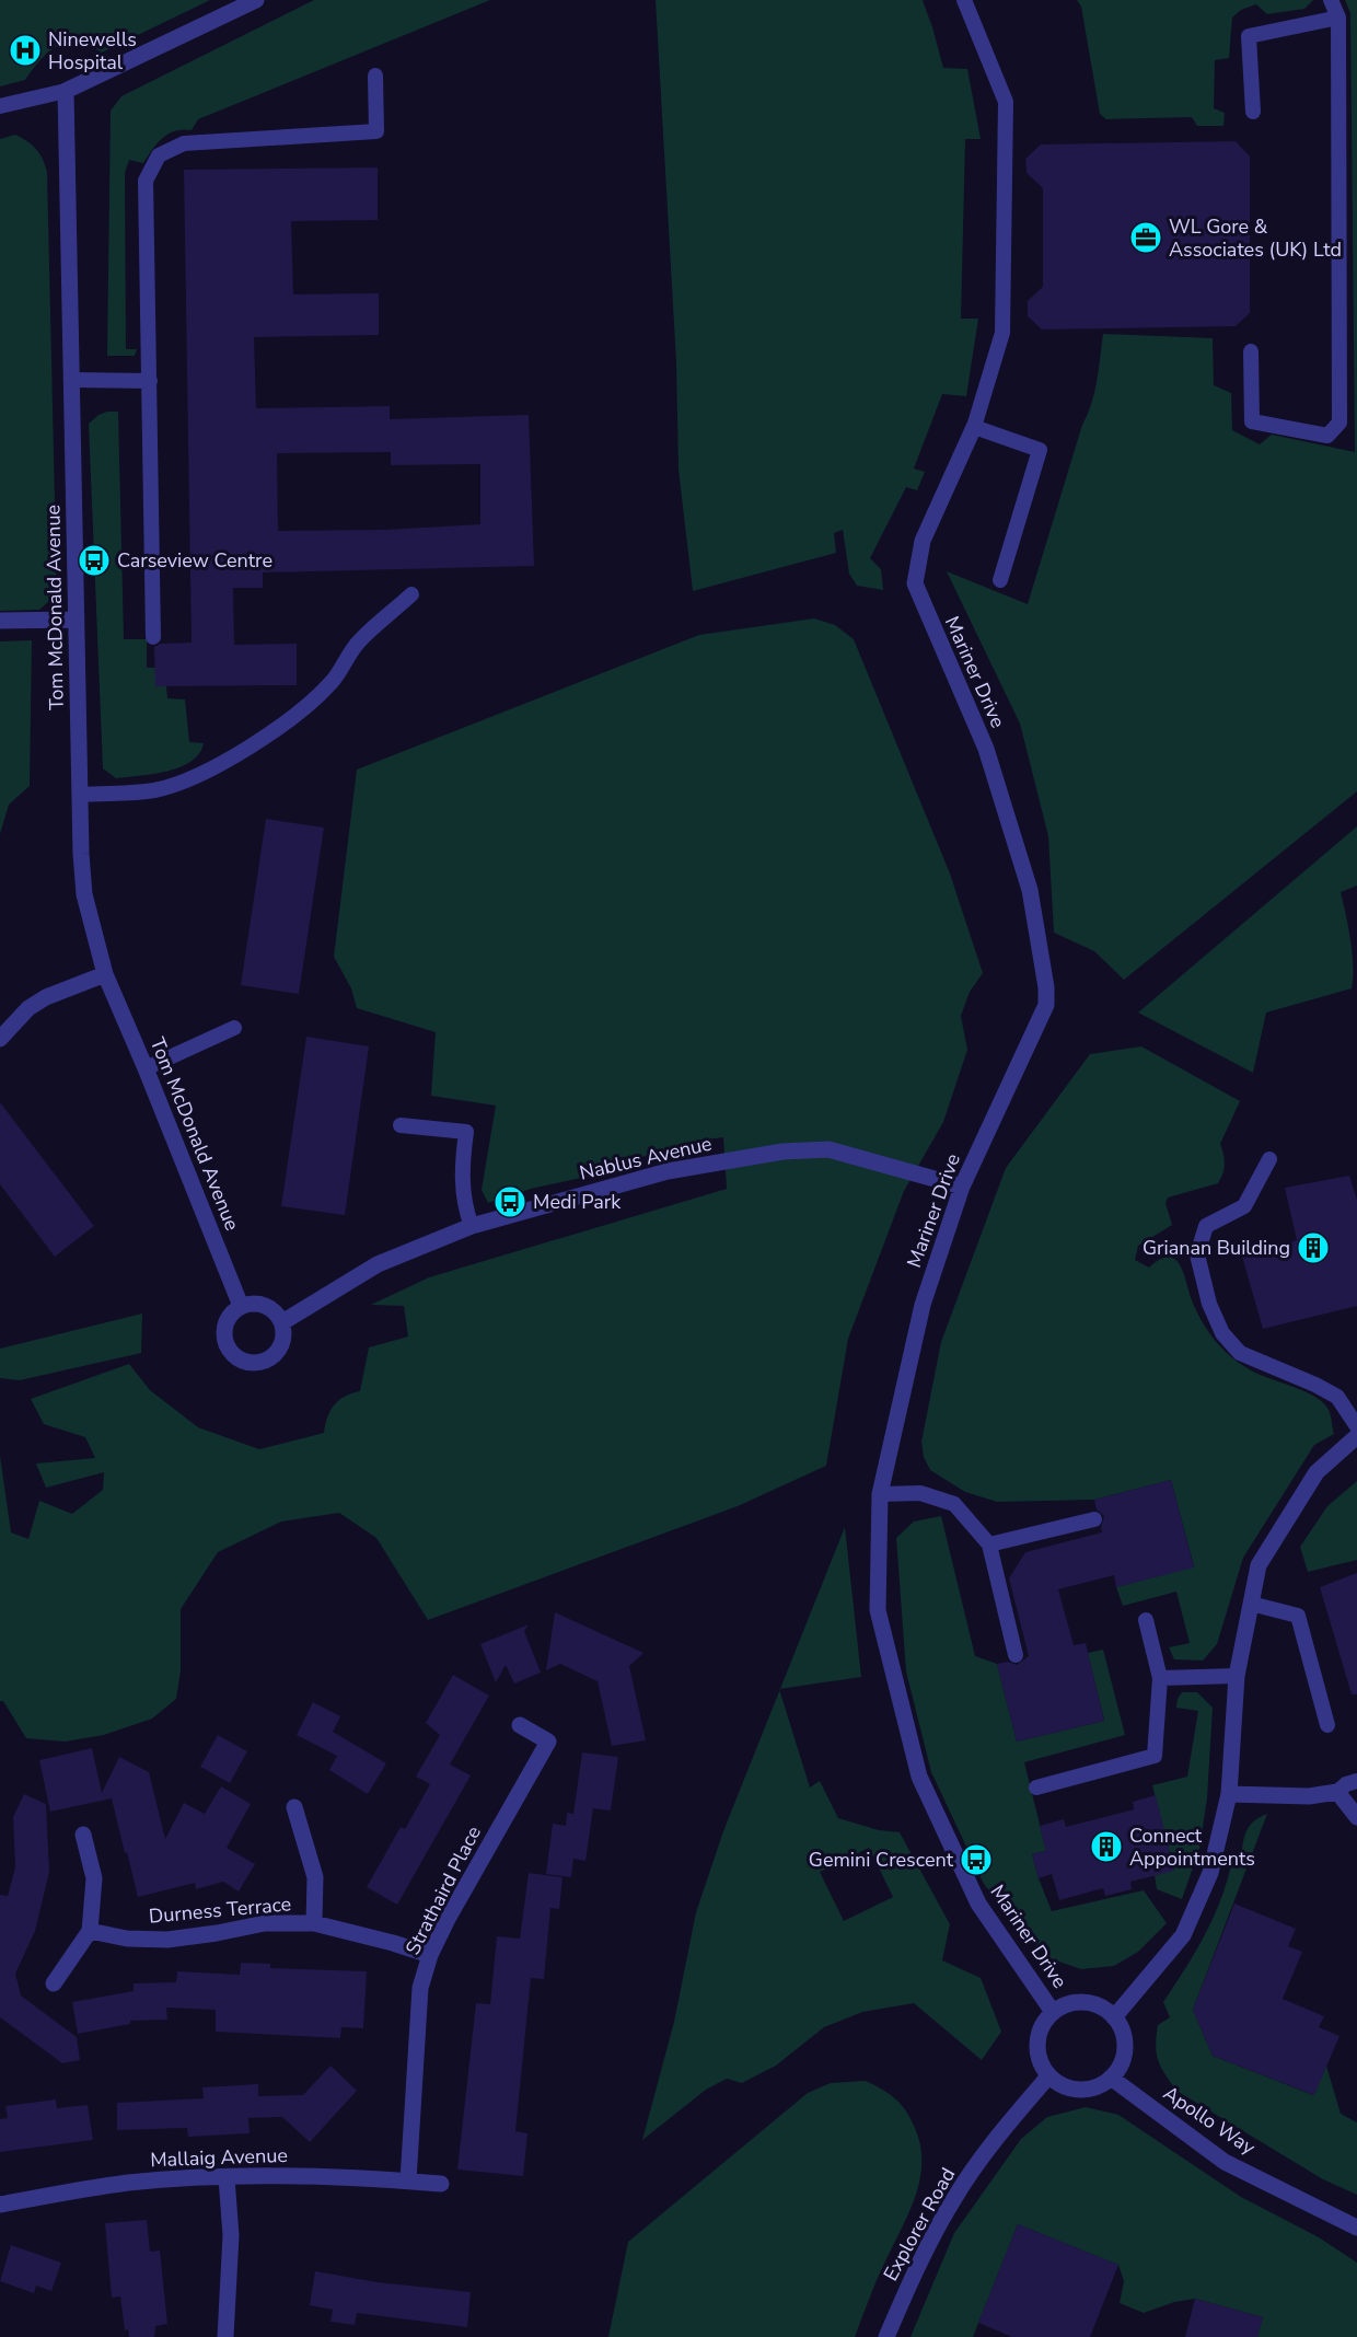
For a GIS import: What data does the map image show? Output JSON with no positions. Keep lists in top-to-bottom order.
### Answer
{
  "streets": {
    "street": [
      "Tom McDonald Avenue",
      "Mariner Drive",
      "Nablus Avenue",
      "Strathaird Place",
      "Durness Terrace",
      "Apollo Way",
      "Mallaig Avenue",
      "Explorer Road"
    ]
  },
  "crossings": [
    ["Tom McDonald Avenue", "Nablus Avenue"],
    ["Mariner Drive", "Nablus Avenue"],
    ["Mariner Drive", "Apollo Way"],
    ["Mariner Drive", "Explorer Road"],
    ["Strathaird Place", "Durness Terrace"],
    ["Strathaird Place", "Mallaig Avenue"],
    ["Apollo Way", "Explorer Road"]
  ],
  "places": {
    "hospital": ["Ninewells Hospital"],
    "office": ["WL Gore & Associates (UK) Ltd"],
    "bus stop": ["Carseview Centre", "Medi Park", "Gemini Crescent"],
    "building": ["Grianan Building", "Connect Appointments"]
  }
}
